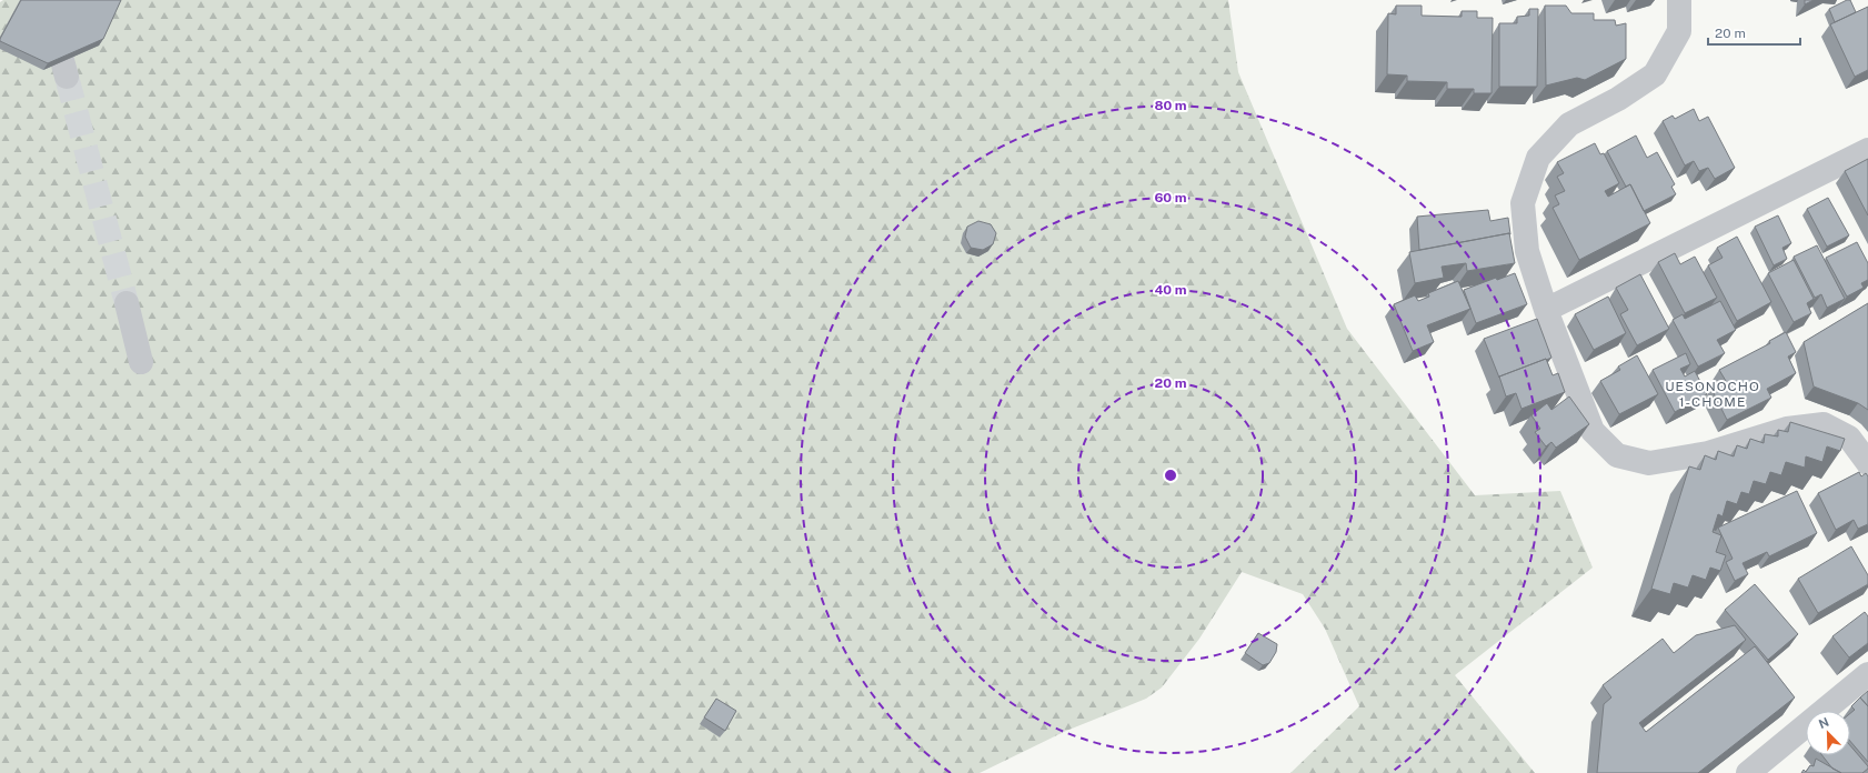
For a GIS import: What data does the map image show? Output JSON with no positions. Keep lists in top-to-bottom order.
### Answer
{
  "districts": ["UESONOCHO 1-CHOME"],
  "scale_bar": "20 m",
  "north": "top left",
  "rings": [
    "80 m",
    "60 m",
    "40 m",
    "20 m"
  ]
}
